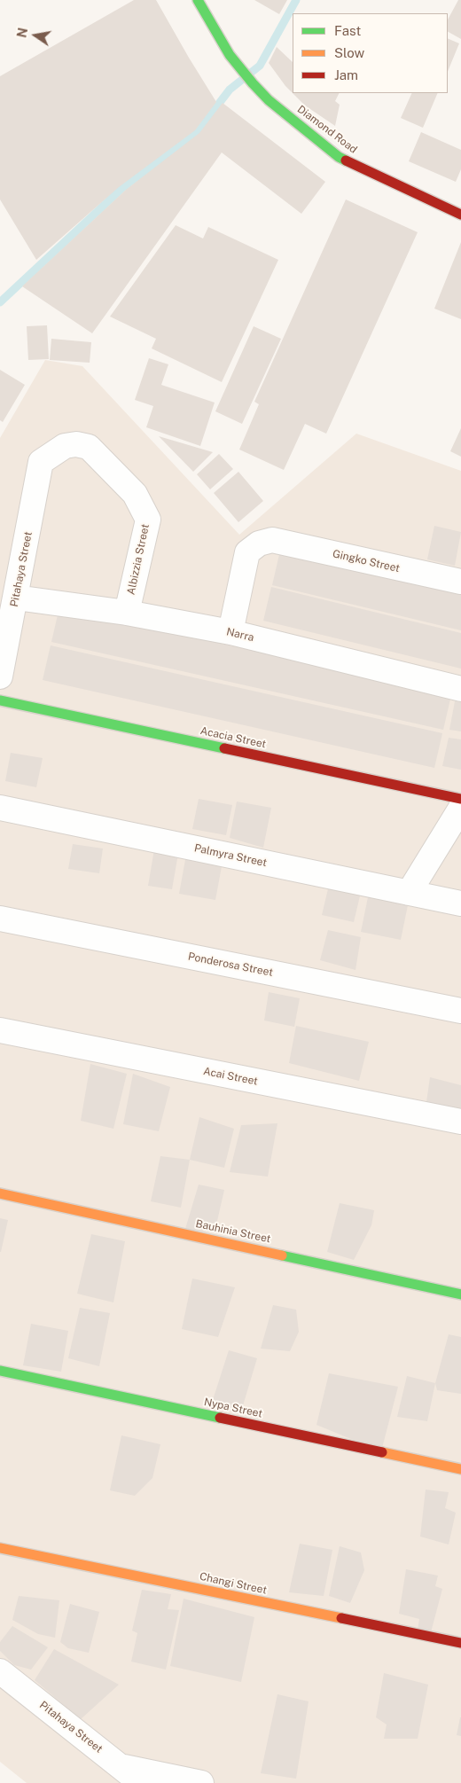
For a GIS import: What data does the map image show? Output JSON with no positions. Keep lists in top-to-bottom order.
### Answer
{
  "streets": {
    "street": [
      "Diamond Road",
      "Albizzia Street",
      "Gingko Street",
      "Pitahaya Street",
      "Narra",
      "Acacia Street",
      "Palmyra Street",
      "Ponderosa Street",
      "Acai Street",
      "Bauhinia Street",
      "Nypa Street",
      "Changi Street"
    ]
  },
  "crossings": [
    ["Albizzia Street", "Pitahaya Street"],
    ["Albizzia Street", "Narra"],
    ["Gingko Street", "Narra"],
    ["Pitahaya Street", "Narra"]
  ],
  "legend": ["Fast", "Slow", "Jam"],
  "north": "left"
}
